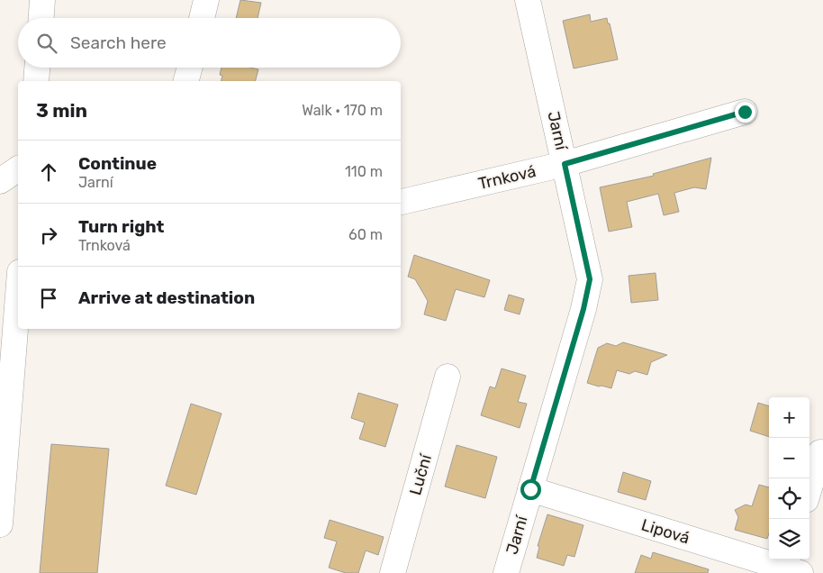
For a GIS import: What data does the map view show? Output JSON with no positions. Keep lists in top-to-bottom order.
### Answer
{
  "streets": {
    "street": [
      "Jarní",
      "Trnková",
      "Luční",
      "Lipová"
    ]
  },
  "crossings": [
    ["Jarní", "Trnková"],
    ["Jarní", "Lipová"]
  ],
  "page": {
    "search": "Search here",
    "heading": ["3 min", "Walk · 170 m"],
    "list": [
      ["Continue", "Jarní", "110 m"],
      ["Turn right", "Trnková", "60 m"],
      "Arrive at destination"
    ],
    "map_buttons": ["+", "−"]
  }
}
